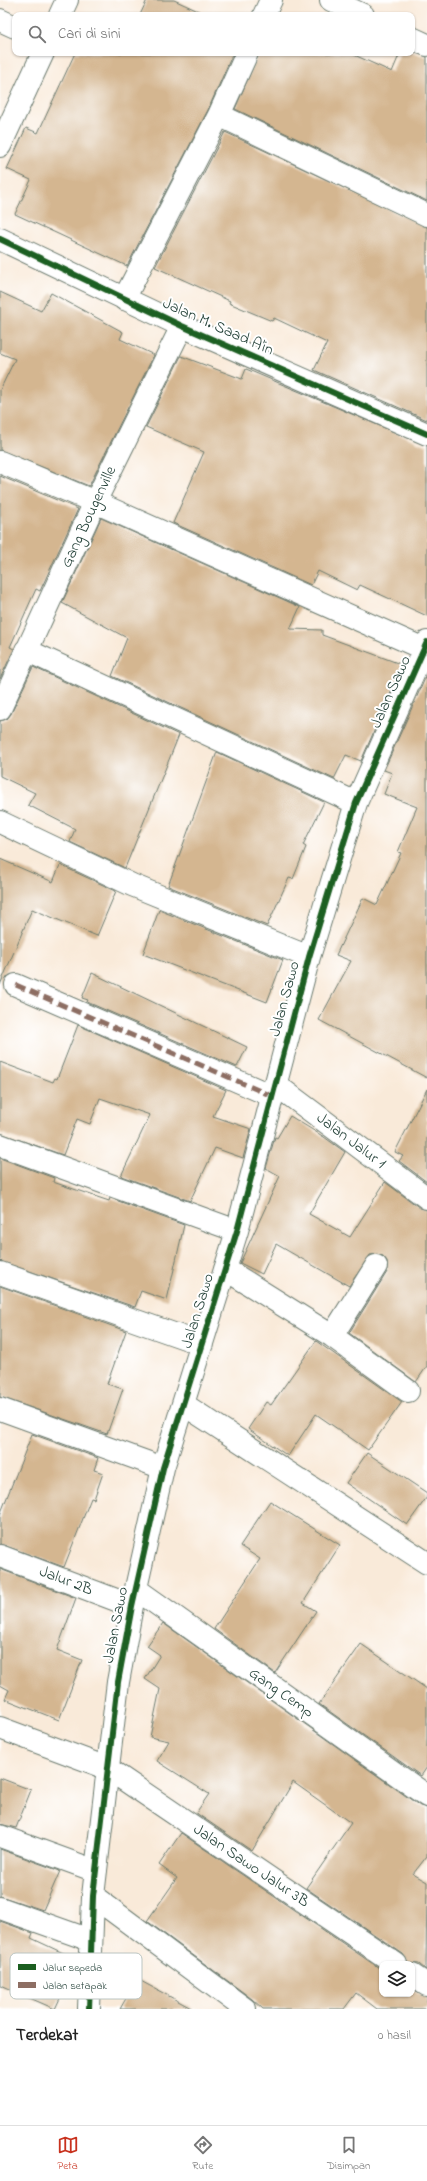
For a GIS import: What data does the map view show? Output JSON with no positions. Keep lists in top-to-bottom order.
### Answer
{
  "streets": {
    "street": [
      "Jalan M. Saad A'in",
      "Gang Bougenville",
      "Jalan Sawo",
      "Jalan Jalur 1",
      "Jalur 2B",
      "Gang Cemp",
      "Jalan Sawo Jalur 3B"
    ]
  },
  "crossings": [
    ["Jalan M. Saad A'in", "Gang Bougenville"],
    ["Jalan Sawo", "Jalan Jalur 1"],
    ["Jalan Sawo", "Jalur 2B"],
    ["Jalan Sawo", "Gang Cemp"],
    ["Jalan Sawo", "Jalan Sawo Jalur 3B"],
    ["Jalur 2B", "Gang Cemp"]
  ],
  "legend": ["Jalur sepeda", "Jalan setapak"],
  "page": {
    "search": "Cari di sini",
    "heading": ["Terdekat", "0 hasil"],
    "nav": ["Peta", "Rute", "Disimpan"]
  }
}
